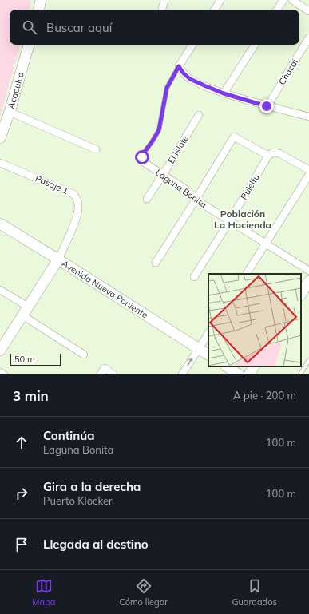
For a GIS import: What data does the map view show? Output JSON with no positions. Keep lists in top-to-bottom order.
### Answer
{
  "streets": {
    "street": [
      "Chacai",
      "Acapulco",
      "El Islote",
      "Pasaje 1",
      "Pulelfu",
      "Laguna Bonita",
      "Avenida Nueva Poniente"
    ]
  },
  "crossings": [
    ["El Islote", "Laguna Bonita"],
    ["Pasaje 1", "Avenida Nueva Poniente"],
    ["Pulelfu", "Laguna Bonita"]
  ],
  "districts": ["Población La Hacienda"],
  "scale_bar": "50 m",
  "page": {
    "search": "Buscar aquí",
    "scale": "50 m",
    "heading": ["3 min", "A pie · 200 m"],
    "list": [
      ["Continúa", "Laguna Bonita", "100 m"],
      ["Gira a la derecha", "Puerto Klocker", "100 m"],
      "Llegada al destino"
    ],
    "nav": ["Mapa", "Cómo llegar", "Guardados"]
  }
}
